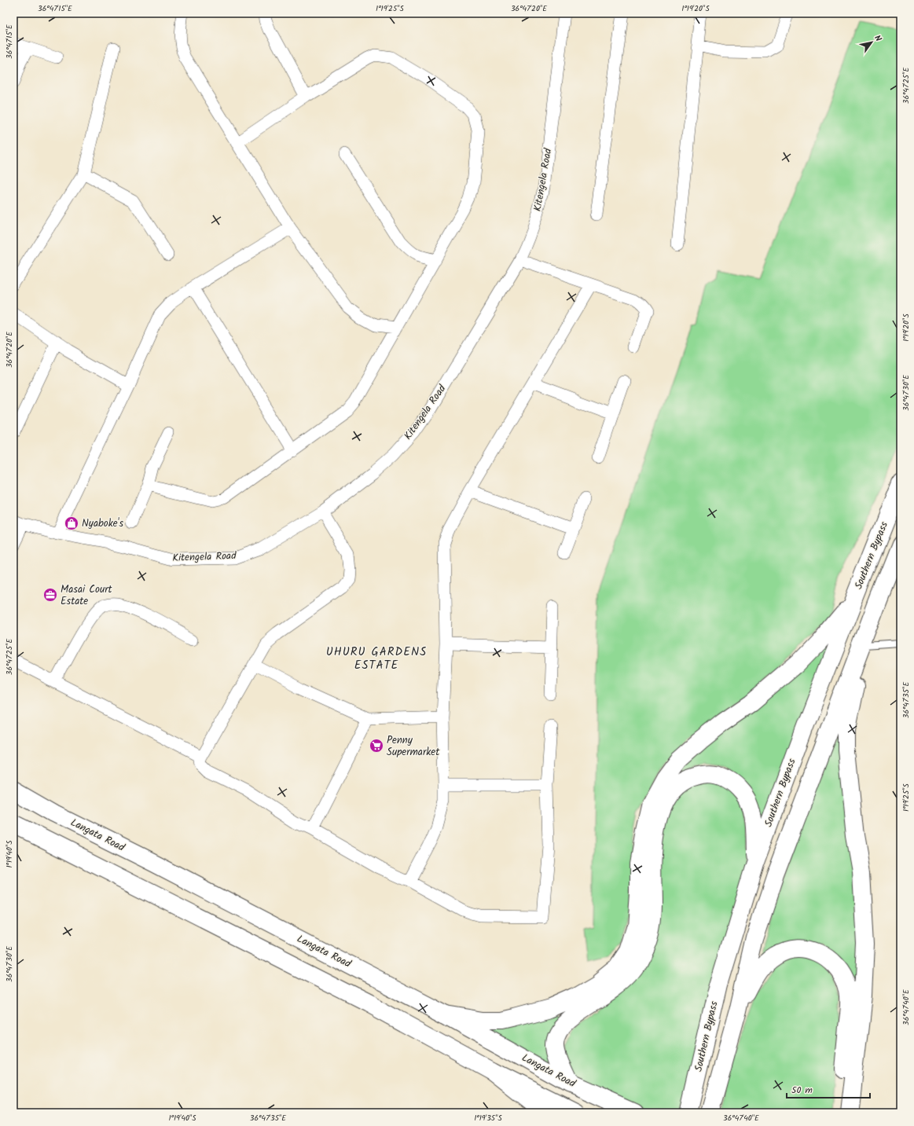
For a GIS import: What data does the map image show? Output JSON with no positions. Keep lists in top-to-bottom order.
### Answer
{
  "streets": {
    "main road": ["Southern Bypass", "Langata Road"],
    "street": ["Kitengela Road"]
  },
  "districts": ["UHURU GARDENS ESTATE"],
  "places": {
    "shop": ["Nyaboke's"],
    "office": ["Masai Court Estate"],
    "supermarket": ["Penny Supermarket"]
  },
  "scale_bar": "50 m",
  "north": "top right",
  "coordinates": [
    "36°47'15\"E",
    "1°19'25\"S",
    "36°47'20\"E",
    "1°19'20\"S",
    "36°47'25\"E",
    "36°47'30\"E",
    "36°47'35\"E",
    "1°19'40\"S",
    "36°47'40\"E",
    "1°19'35\"S"
  ]
}
